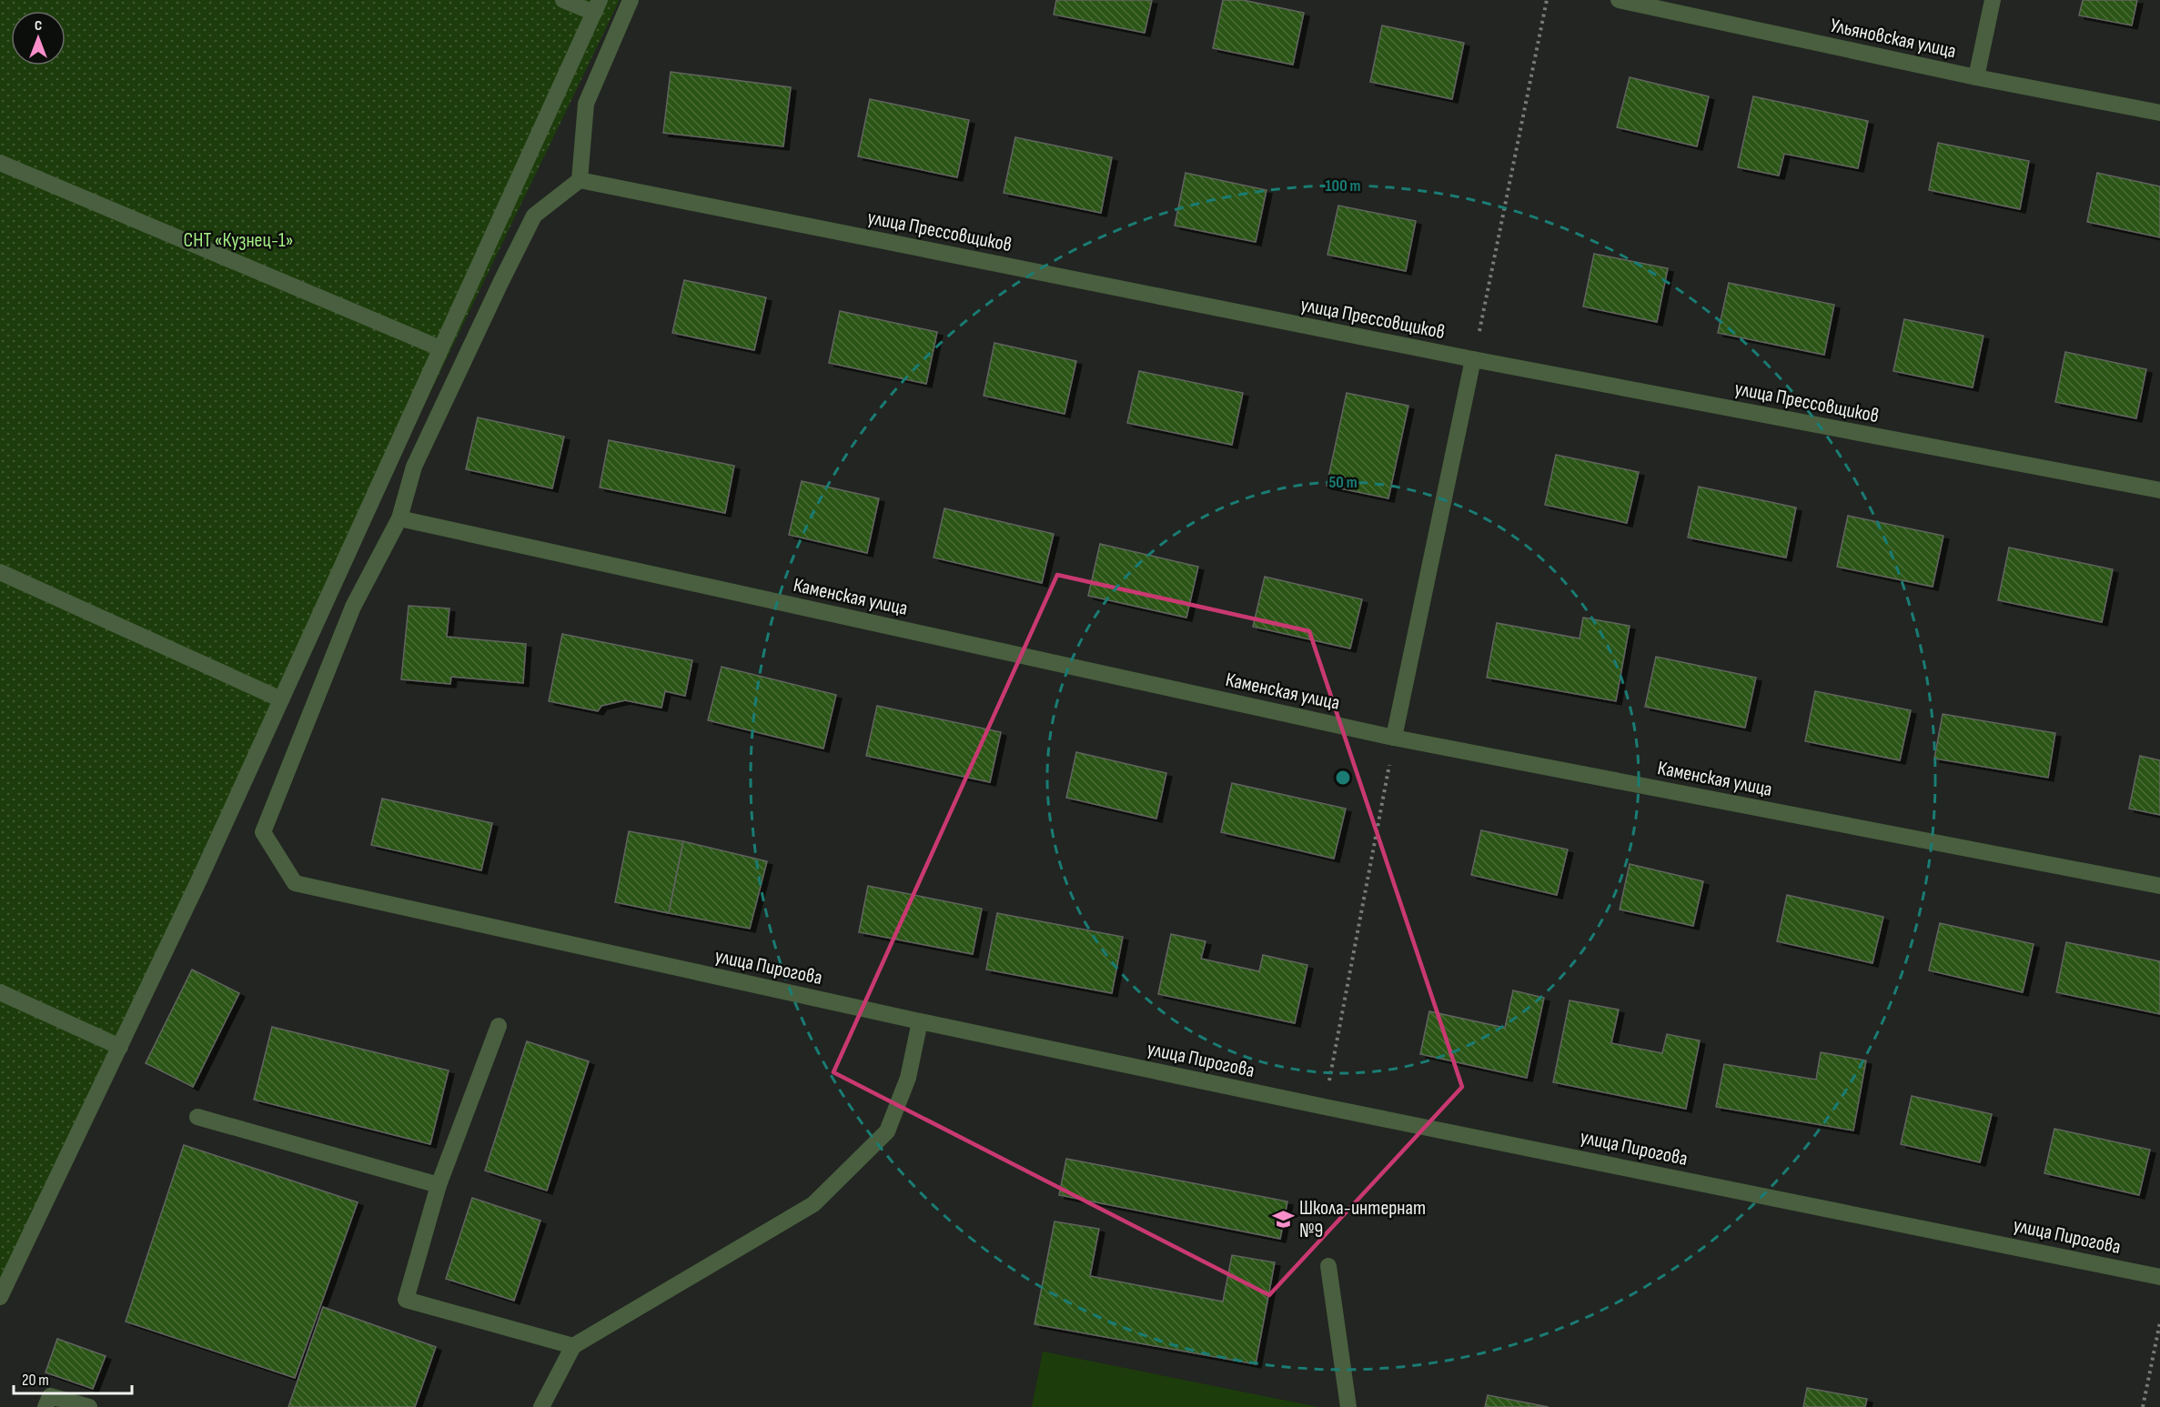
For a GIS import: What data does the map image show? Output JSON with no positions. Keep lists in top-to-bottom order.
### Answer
{
  "streets": {
    "street": [
      "Ульяновская улица",
      "улица Прессовщиков",
      "Каменская улица",
      "улица Пирогова"
    ]
  },
  "crossings": [
    ["Каменская улица", "улица Пирогова"]
  ],
  "parks": ["СНТ «Кузнец-1»"],
  "places": {
    "school or university": ["Школа-интернат №9"]
  },
  "scale_bar": "20 m",
  "north": "top",
  "rings": ["100 m", "50 m"]
}
